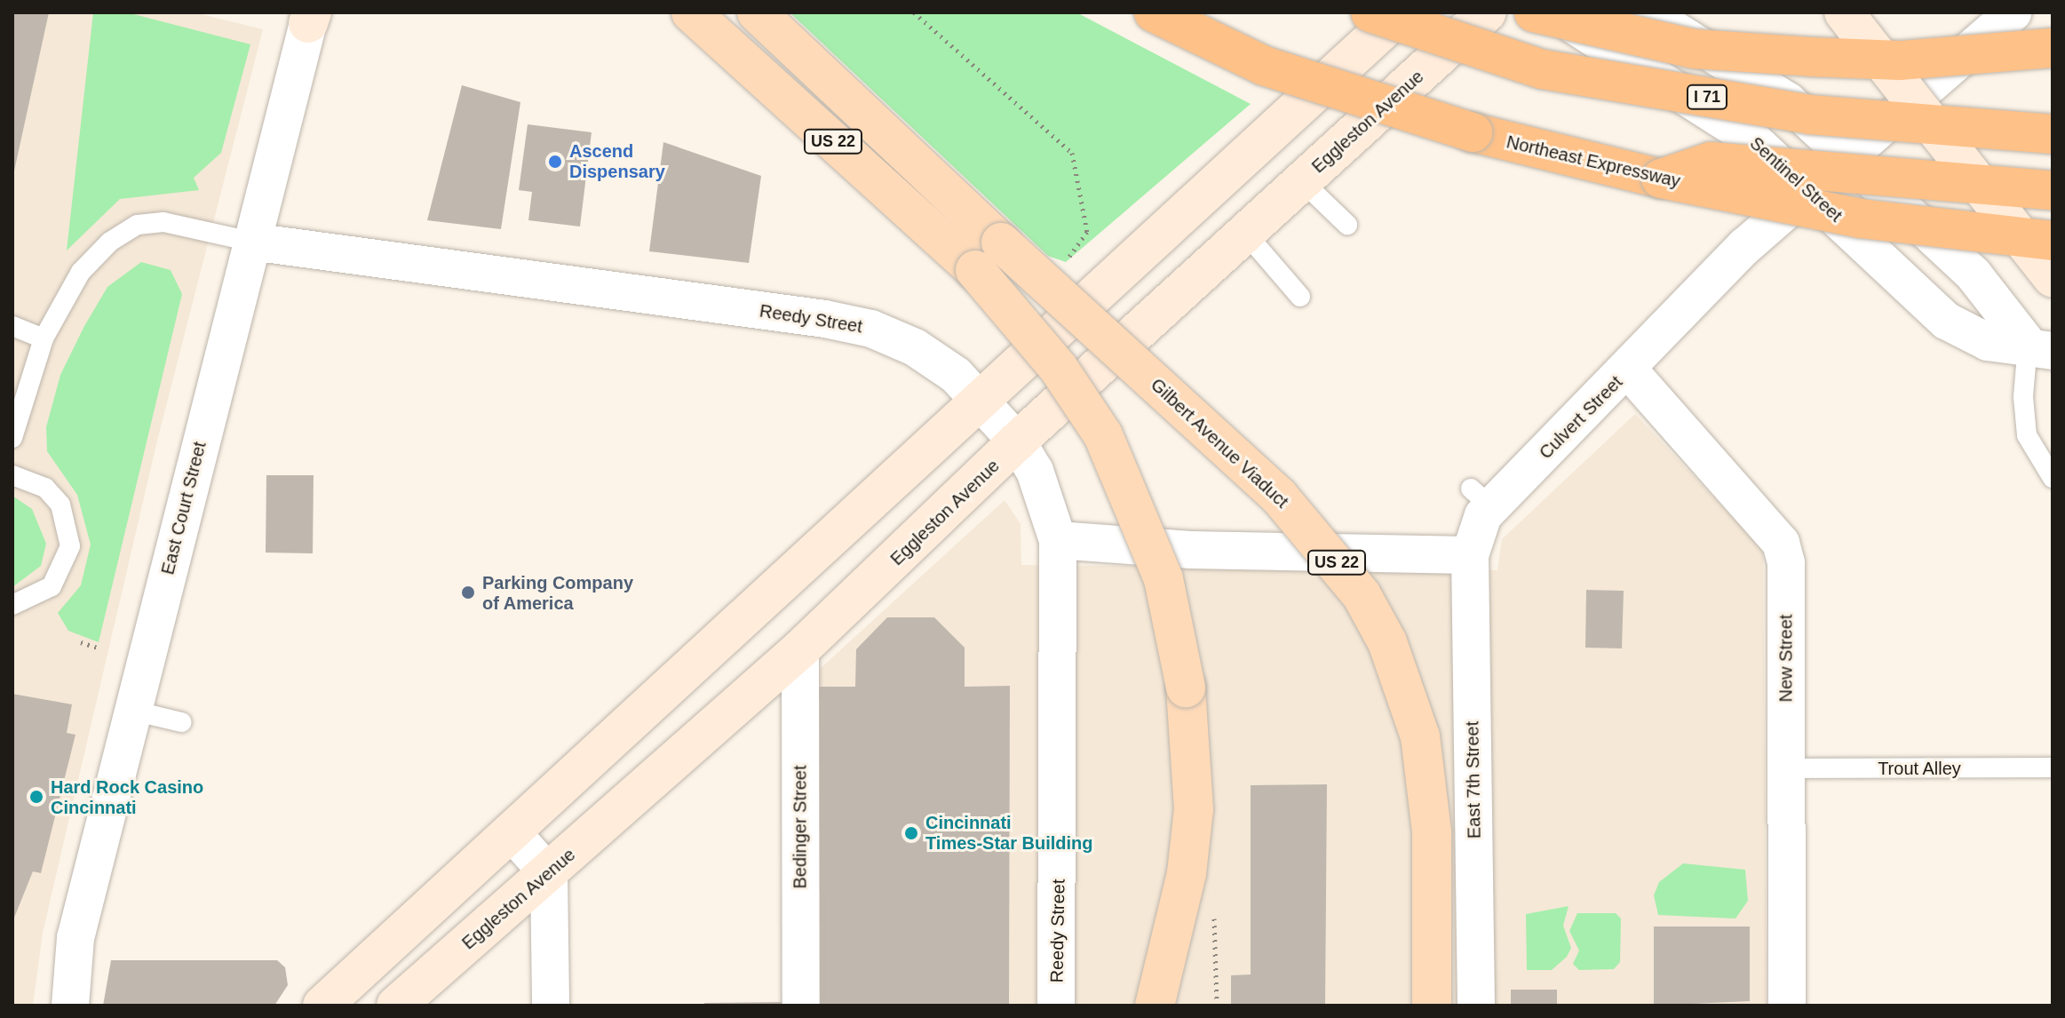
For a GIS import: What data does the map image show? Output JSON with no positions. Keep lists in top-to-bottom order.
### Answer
{
  "streets": {
    "highway": ["I 71", "Northeast Expressway"],
    "main road": ["Eggleston Avenue", "US 22", "Gilbert Avenue Viaduct"],
    "street": [
      "Sentinel Street",
      "Reedy Street",
      "Culvert Street",
      "East Court Street",
      "New Street",
      "East 7th Street",
      "Bedinger Street"
    ],
    "lane": ["Trout Alley"]
  },
  "crossings": [
    ["Eggleston Avenue", "Reedy Street"],
    ["Eggleston Avenue", "Bedinger Street"],
    ["Sentinel Street", "Culvert Street"],
    ["Reedy Street", "East Court Street"],
    ["Culvert Street", "New Street"],
    ["Culvert Street", "East 7th Street"],
    ["New Street", "Trout Alley"]
  ],
  "places": [
    "Ascend Dispensary",
    "Parking Company of America",
    "Hard Rock Casino Cincinnati",
    "Cincinnati Times-Star Building"
  ]
}
